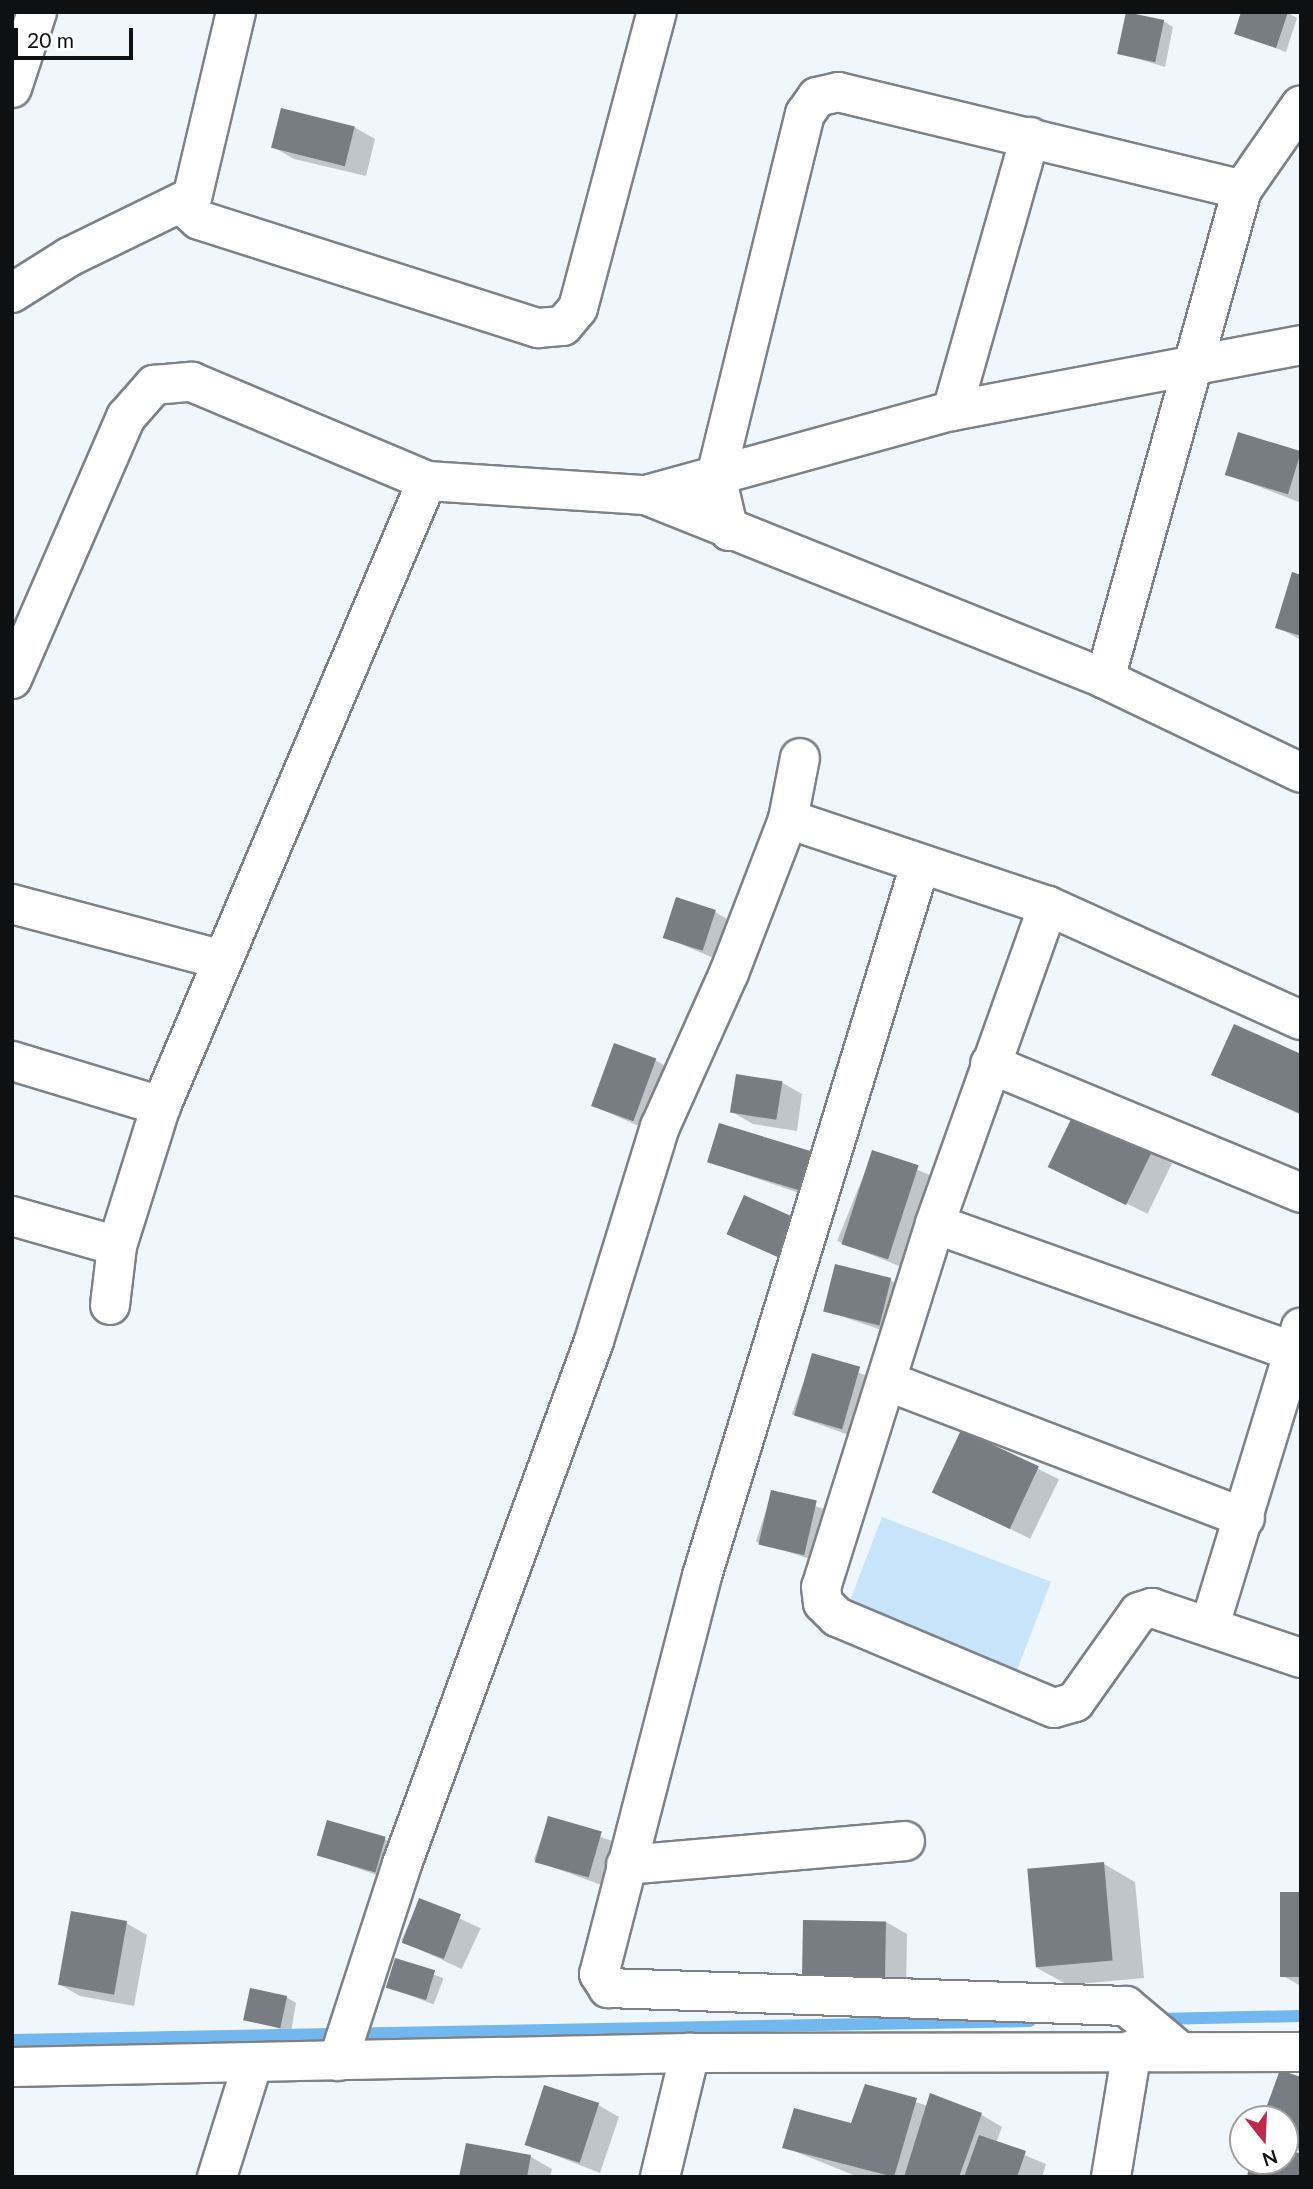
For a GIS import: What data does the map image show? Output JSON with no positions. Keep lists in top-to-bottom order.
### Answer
{
  "scale_bar": "20 m",
  "north": "bottom"
}
